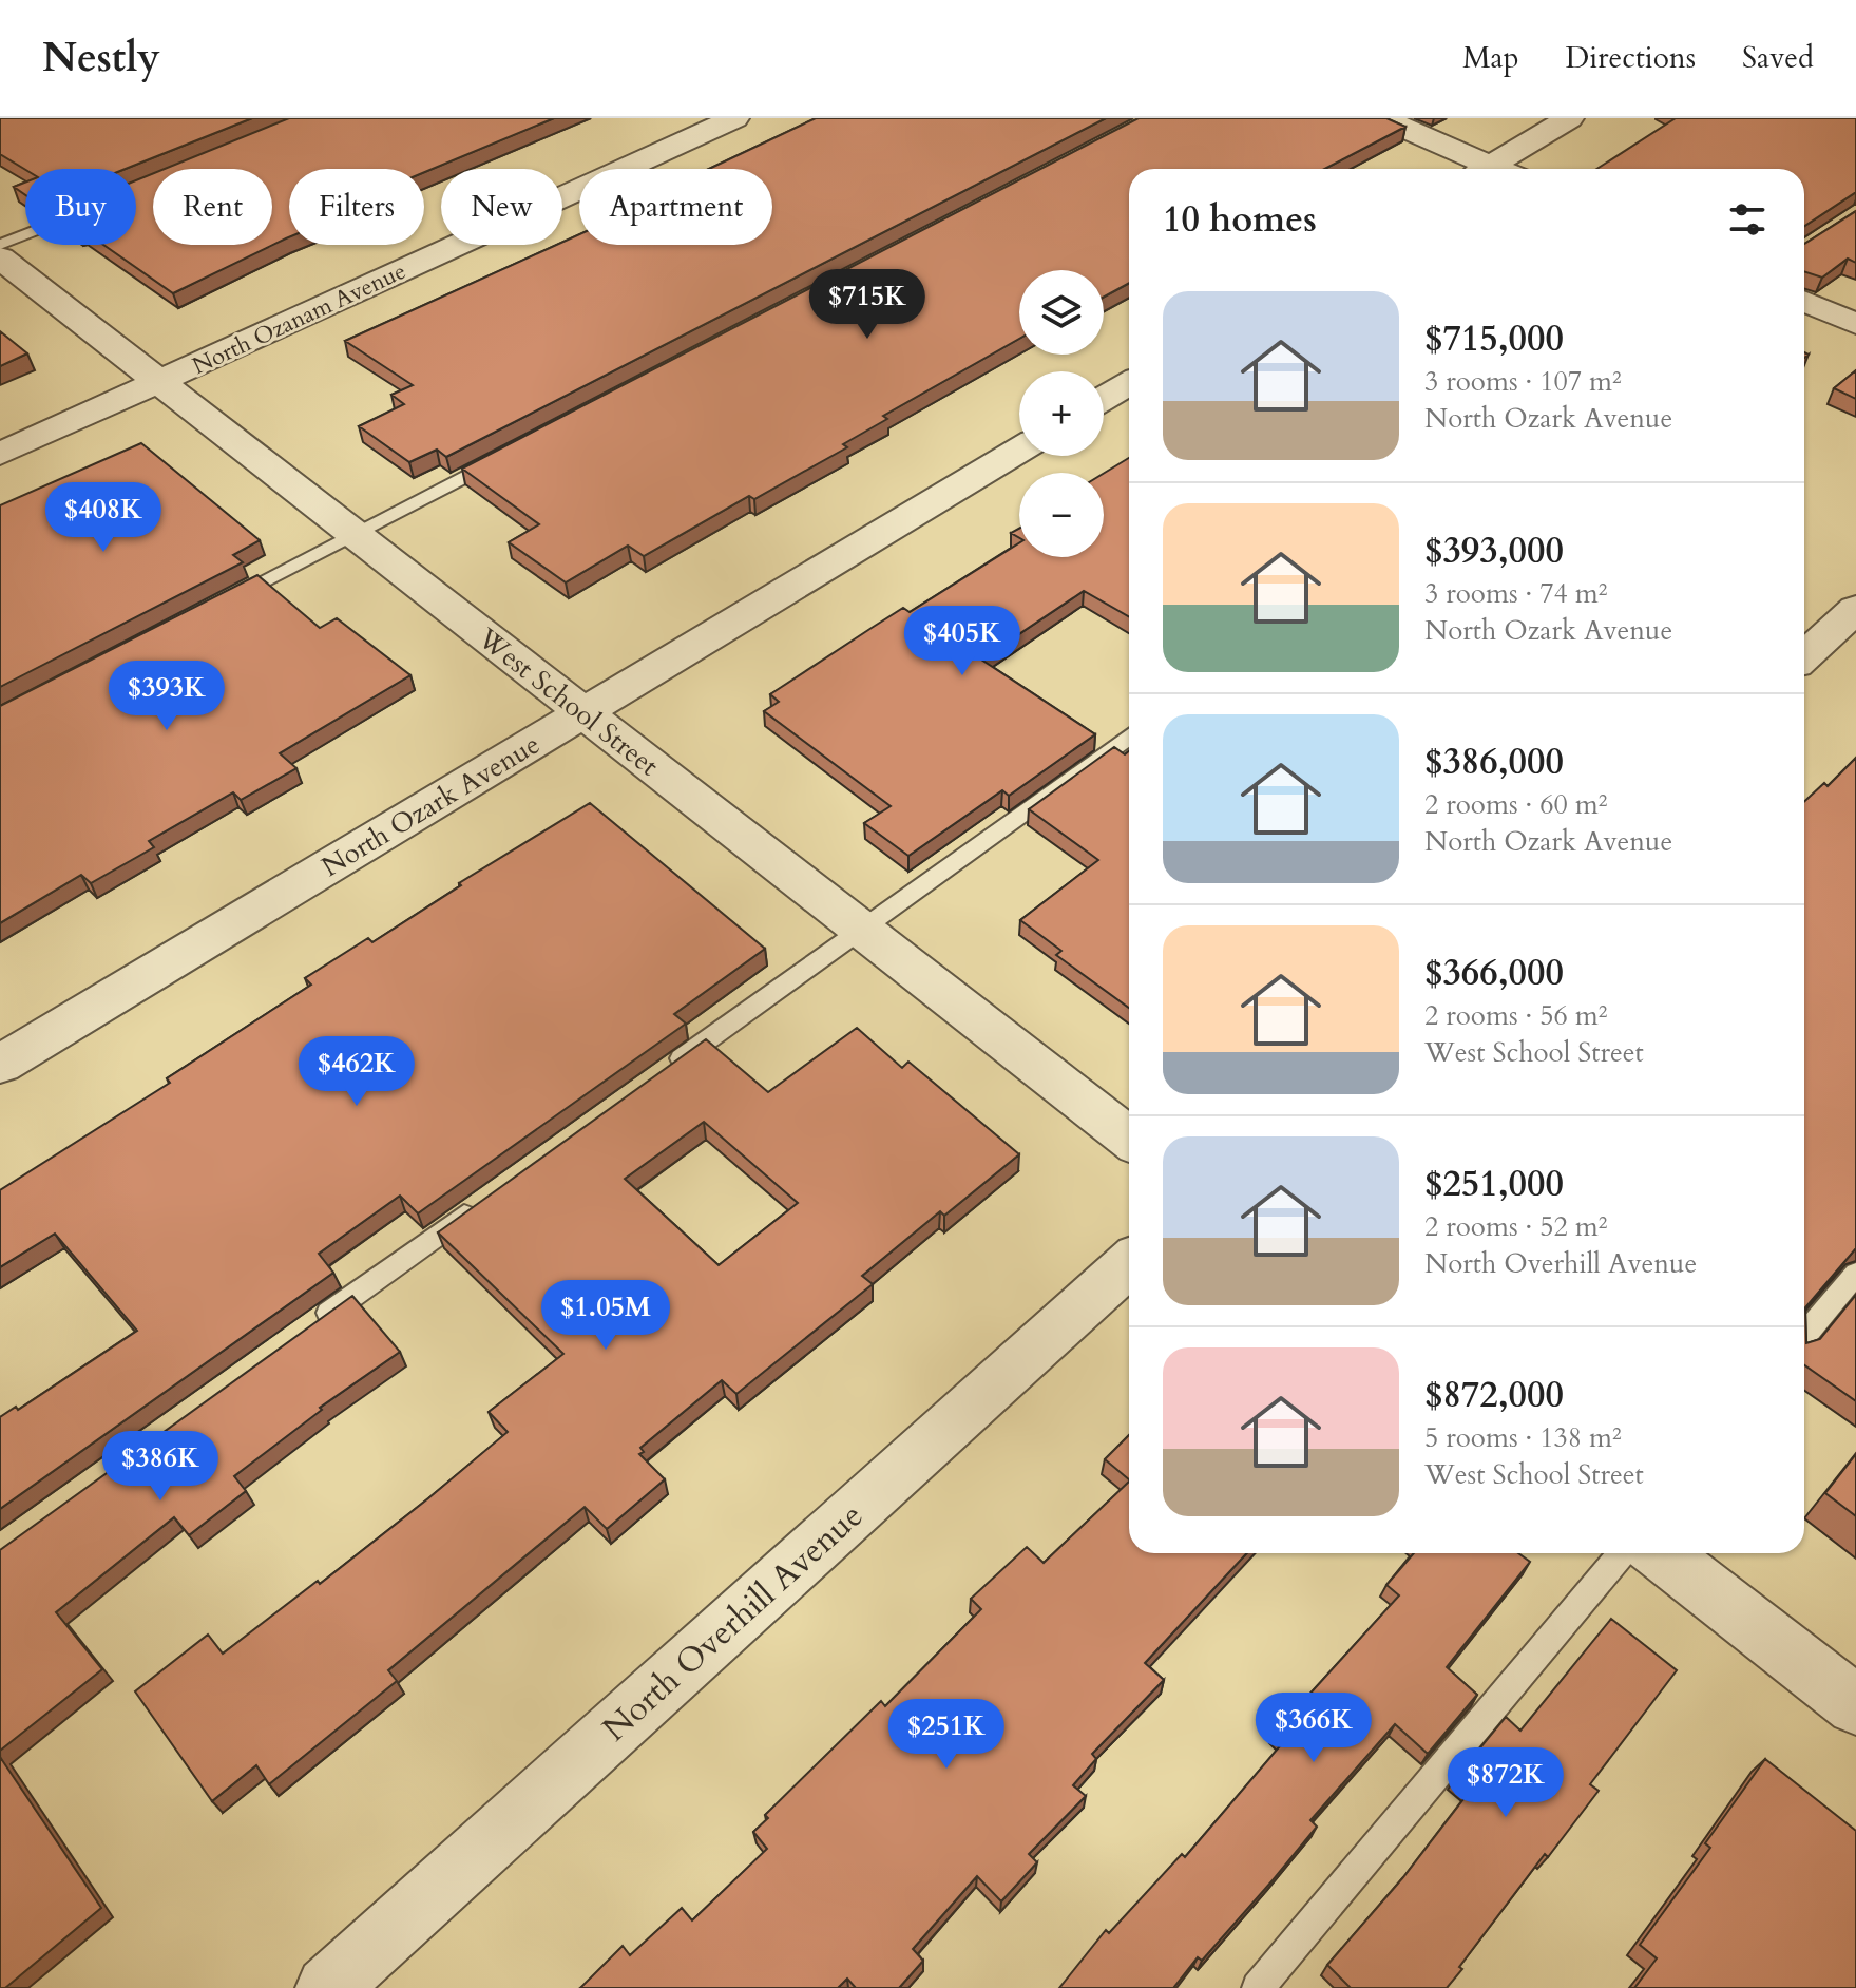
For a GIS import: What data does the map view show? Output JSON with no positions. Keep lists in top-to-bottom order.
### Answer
{
  "streets": {
    "street": [
      "North Ozanam Avenue",
      "West School Street",
      "North Ozark Avenue",
      "North Overhill Avenue"
    ]
  },
  "crossings": [
    ["North Ozanam Avenue", "West School Street"],
    ["West School Street", "North Ozark Avenue"]
  ],
  "page": {
    "header": "Nestly",
    "nav": ["Map", "Directions", "Saved"],
    "chip": [
      "Buy",
      "Rent",
      "Filters",
      "New",
      "Apartment"
    ],
    "heading": "10 homes",
    "price": [
      "$715K",
      "$408K",
      "$405K",
      "$393K",
      "$462K",
      "$1.05M",
      "$386K",
      "$366K",
      "$251K",
      "$872K"
    ],
    "map_buttons": ["+", "−"],
    "list": [
      {
        "name": "$715,000",
        "note": "3 rooms · 107 m² · North Ozark Avenue"
      },
      {
        "name": "$393,000",
        "note": "3 rooms · 74 m² · North Ozark Avenue"
      },
      {
        "name": "$386,000",
        "note": "2 rooms · 60 m² · North Ozark Avenue"
      },
      {
        "name": "$366,000",
        "note": "2 rooms · 56 m² · West School Street"
      },
      {
        "name": "$251,000",
        "note": "2 rooms · 52 m² · North Overhill Avenue"
      },
      {
        "name": "$872,000",
        "note": "5 rooms · 138 m² · West School Street"
      }
    ]
  }
}
